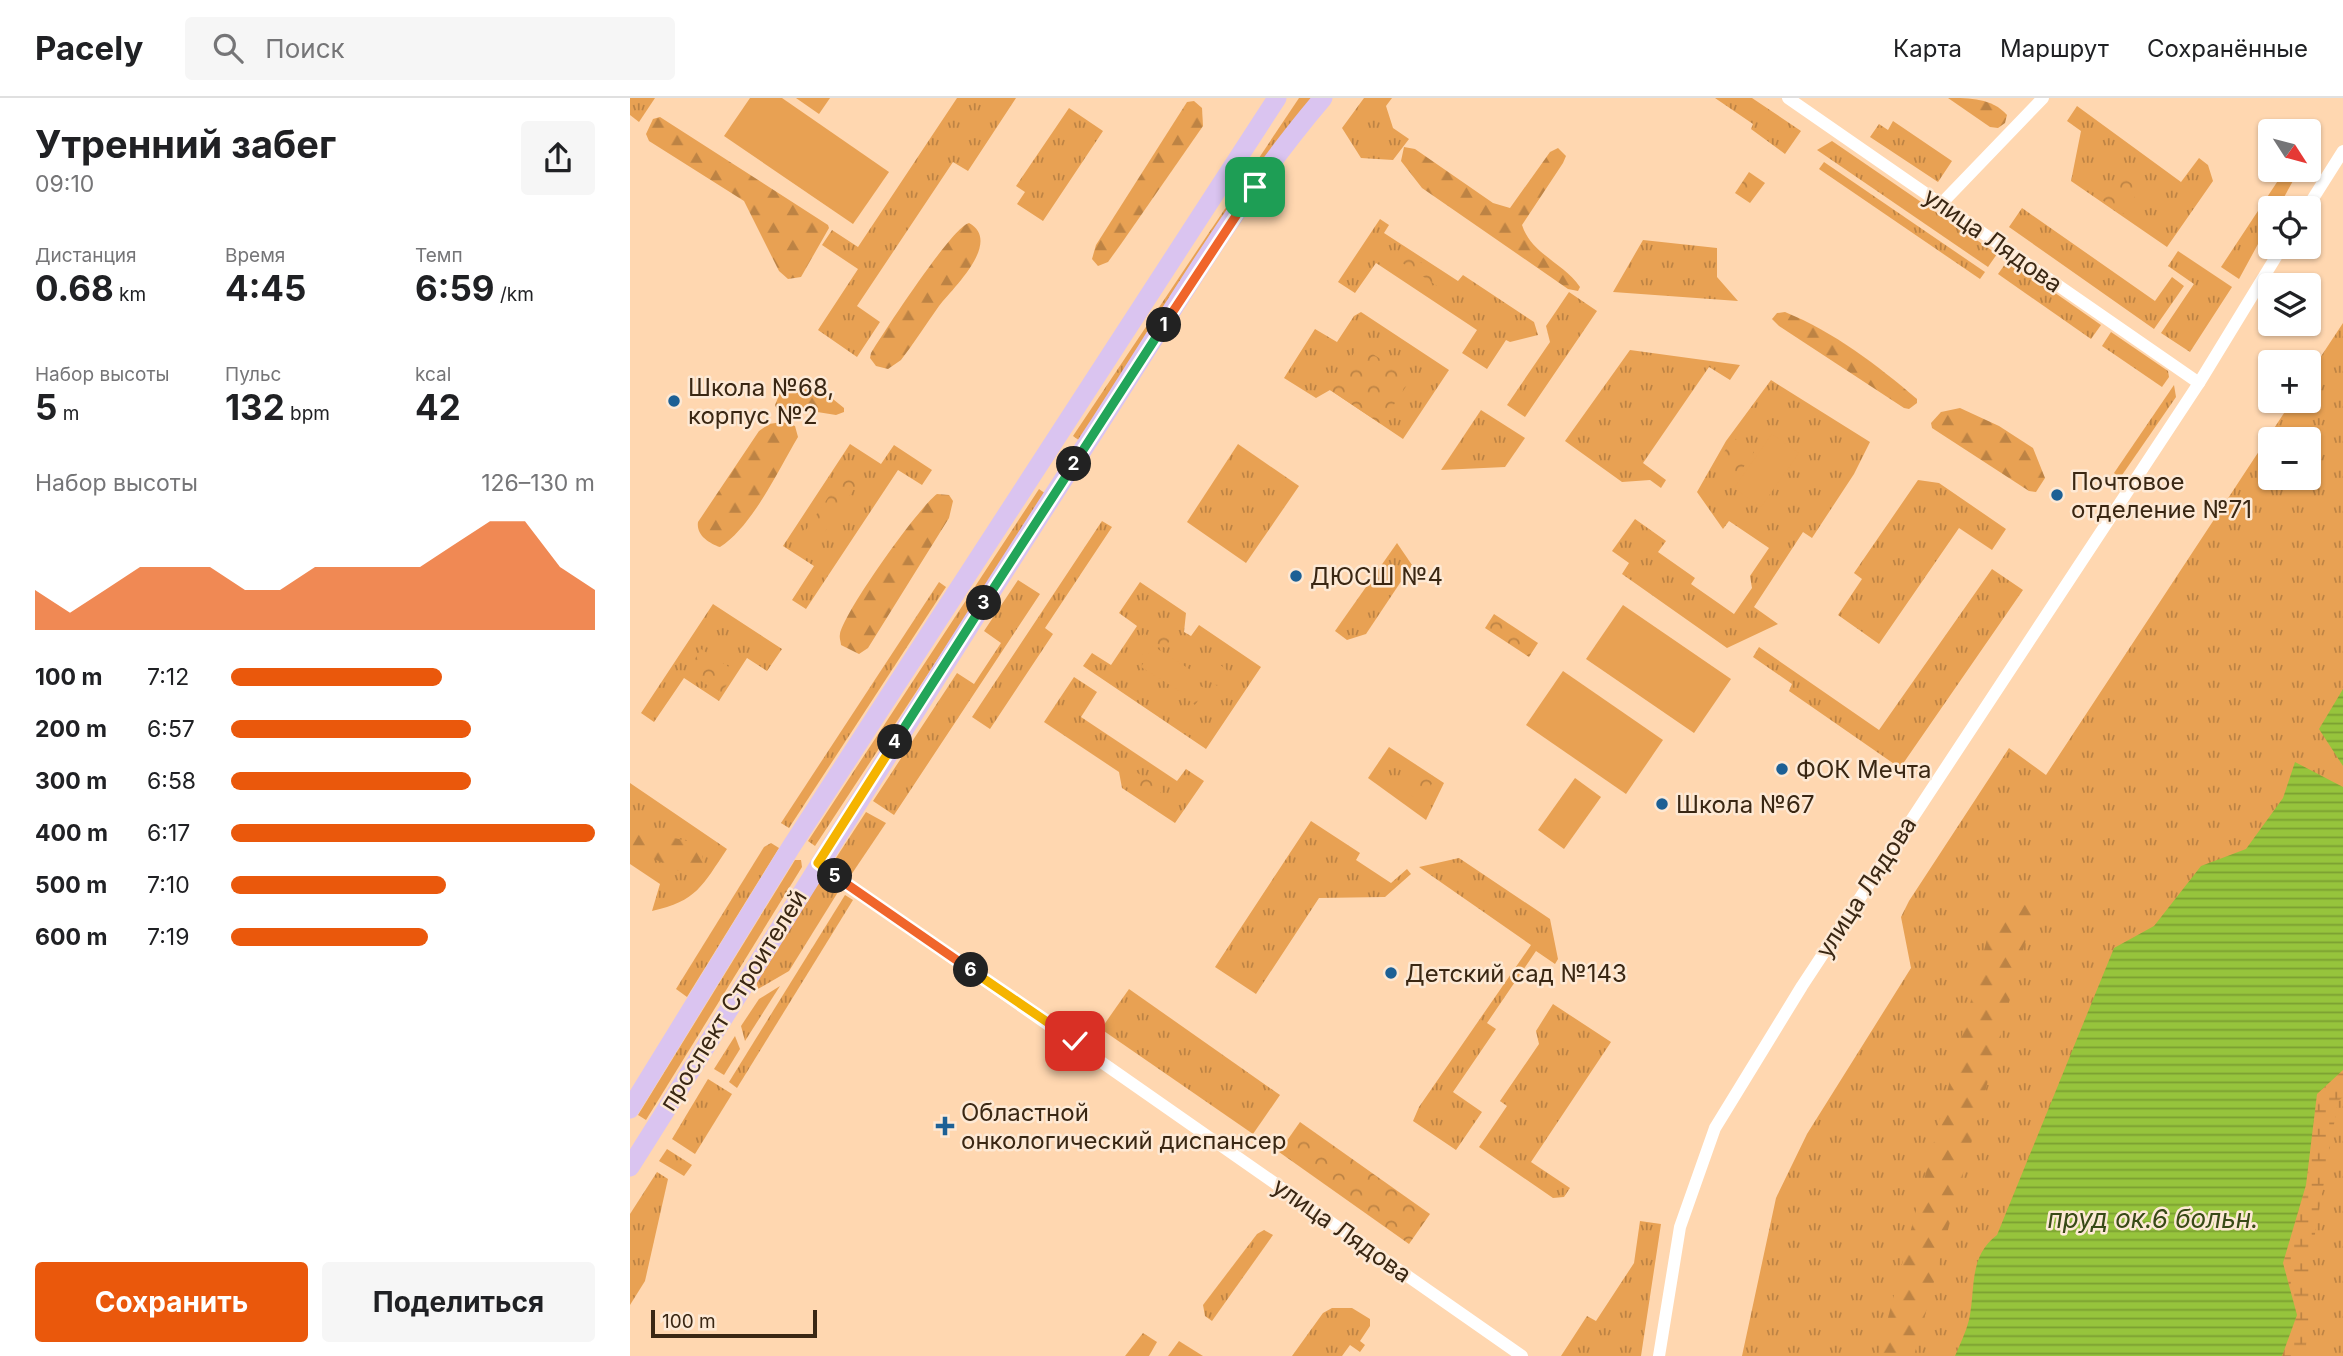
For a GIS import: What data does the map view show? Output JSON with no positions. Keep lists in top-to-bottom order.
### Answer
{
  "streets": {
    "main road": ["проспект Строителей"],
    "street": ["улица Лядова"]
  },
  "crossings": [
    ["улица Лядова", "проспект Строителей"]
  ],
  "water": ["пруд ок.6 больн."],
  "places": {
    "other": [
      "Школа №68, корпус №2",
      "Почтовое отделение №71",
      "ДЮСШ №4",
      "ФОК Мечта",
      "Школа №67",
      "Детский сад №143"
    ],
    "health": ["Областной онкологический диспансер"]
  },
  "scale_bar": "100 m",
  "north": "bottom right",
  "page": {
    "header": "Pacely",
    "search": "Поиск",
    "nav": ["Карта", "Маршрут", "Сохранённые"],
    "heading": ["Утренний забег", "09:10"],
    "map_buttons": ["+", "−"],
    "stats": [
      ["Дистанция", "0.68 km"],
      ["Время", "4:45"],
      ["Темп", "6:59 /km"],
      ["Набор высоты", "5 m"],
      ["Пульс", "132 bpm"],
      ["kcal", "42"]
    ],
    "pins": [
      "1",
      "2",
      "3",
      "4",
      "5",
      "6"
    ],
    "chart": ["Набор высоты", "126–130 m"],
    "list": [
      {
        "name": "100 m",
        "note": "7:12"
      },
      {
        "name": "200 m",
        "note": "6:57"
      },
      {
        "name": "300 m",
        "note": "6:58"
      },
      {
        "name": "400 m",
        "note": "6:17"
      },
      {
        "name": "500 m",
        "note": "7:10"
      },
      {
        "name": "600 m",
        "note": "7:19"
      }
    ],
    "buttons": ["Сохранить", "Поделиться"],
    "scale": "100 m"
  }
}
